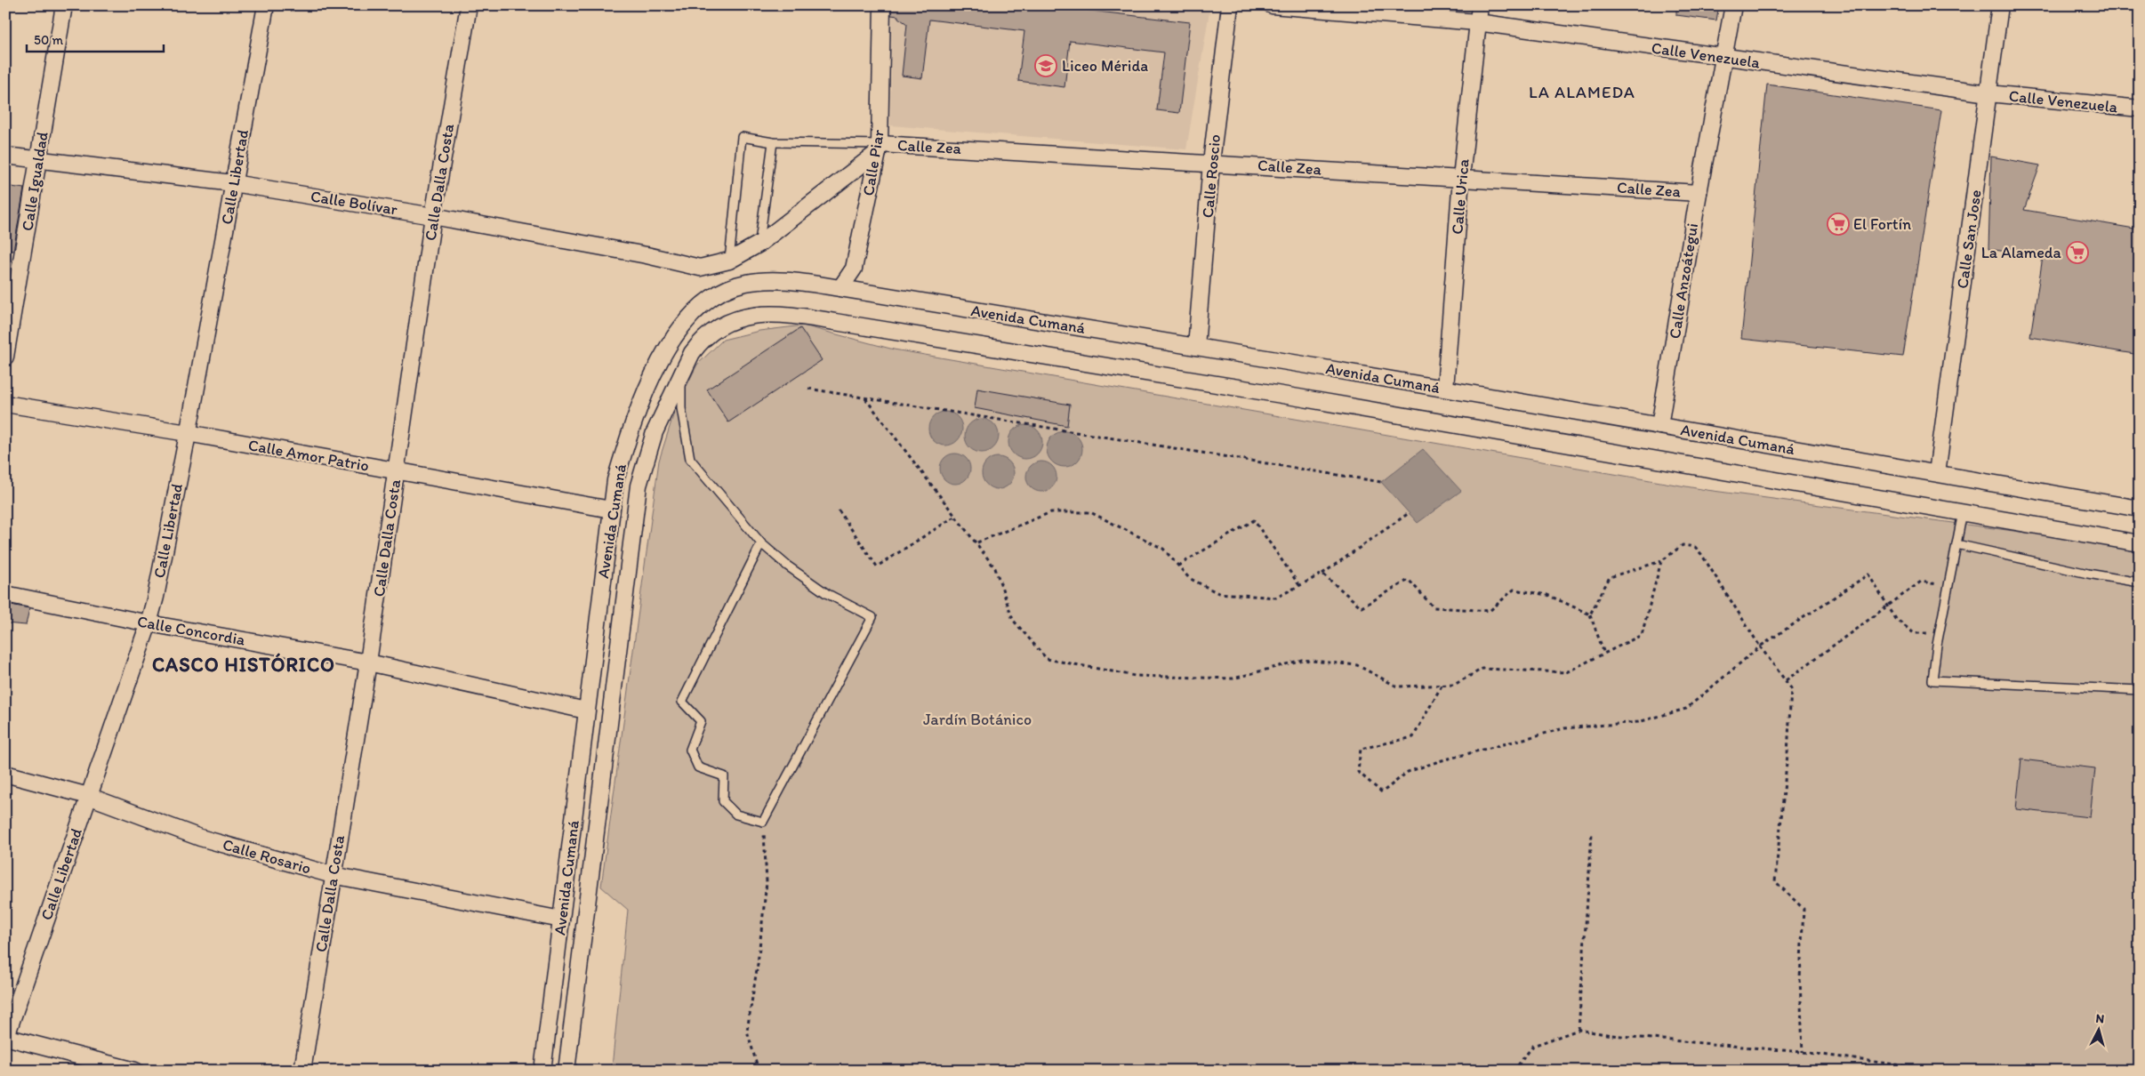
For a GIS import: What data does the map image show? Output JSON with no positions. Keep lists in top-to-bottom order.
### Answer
{
  "streets": {
    "street": [
      "Calle Venezuela",
      "Calle Zea",
      "Calle Piar",
      "Calle Roscio",
      "Calle Libertad",
      "Calle Igualdad",
      "Calle Dalla Costa",
      "Calle Urica",
      "Calle Bolívar",
      "Calle San Jose",
      "Calle Anzoátegui",
      "Avenida Cumaná",
      "Calle Amor Patrio",
      "Calle Concordia",
      "Calle Rosario"
    ]
  },
  "crossings": [
    ["Calle Venezuela", "Calle Urica"],
    ["Calle Venezuela", "Calle San Jose"],
    ["Calle Venezuela", "Calle Anzoátegui"],
    ["Calle Zea", "Calle Piar"],
    ["Calle Zea", "Calle Roscio"],
    ["Calle Zea", "Calle Urica"],
    ["Calle Zea", "Calle Anzoátegui"],
    ["Calle Piar", "Avenida Cumaná"],
    ["Calle Roscio", "Avenida Cumaná"],
    ["Calle Libertad", "Calle Bolívar"],
    ["Calle Libertad", "Calle Amor Patrio"],
    ["Calle Libertad", "Calle Concordia"],
    ["Calle Libertad", "Calle Rosario"],
    ["Calle Igualdad", "Calle Bolívar"],
    ["Calle Dalla Costa", "Calle Bolívar"],
    ["Calle Dalla Costa", "Calle Amor Patrio"],
    ["Calle Dalla Costa", "Calle Concordia"],
    ["Calle Dalla Costa", "Calle Rosario"],
    ["Calle Urica", "Avenida Cumaná"],
    ["Calle San Jose", "Avenida Cumaná"],
    ["Calle Anzoátegui", "Avenida Cumaná"],
    ["Avenida Cumaná", "Calle Amor Patrio"],
    ["Avenida Cumaná", "Calle Concordia"],
    ["Avenida Cumaná", "Calle Rosario"]
  ],
  "districts": ["LA ALAMEDA", "CASCO HISTÓRICO"],
  "parks": ["Jardín Botánico"],
  "places": {
    "school or university": ["Liceo Mérida"],
    "supermarket": ["El Fortín", "La Alameda"]
  },
  "scale_bar": "50 m",
  "north": "top"
}
